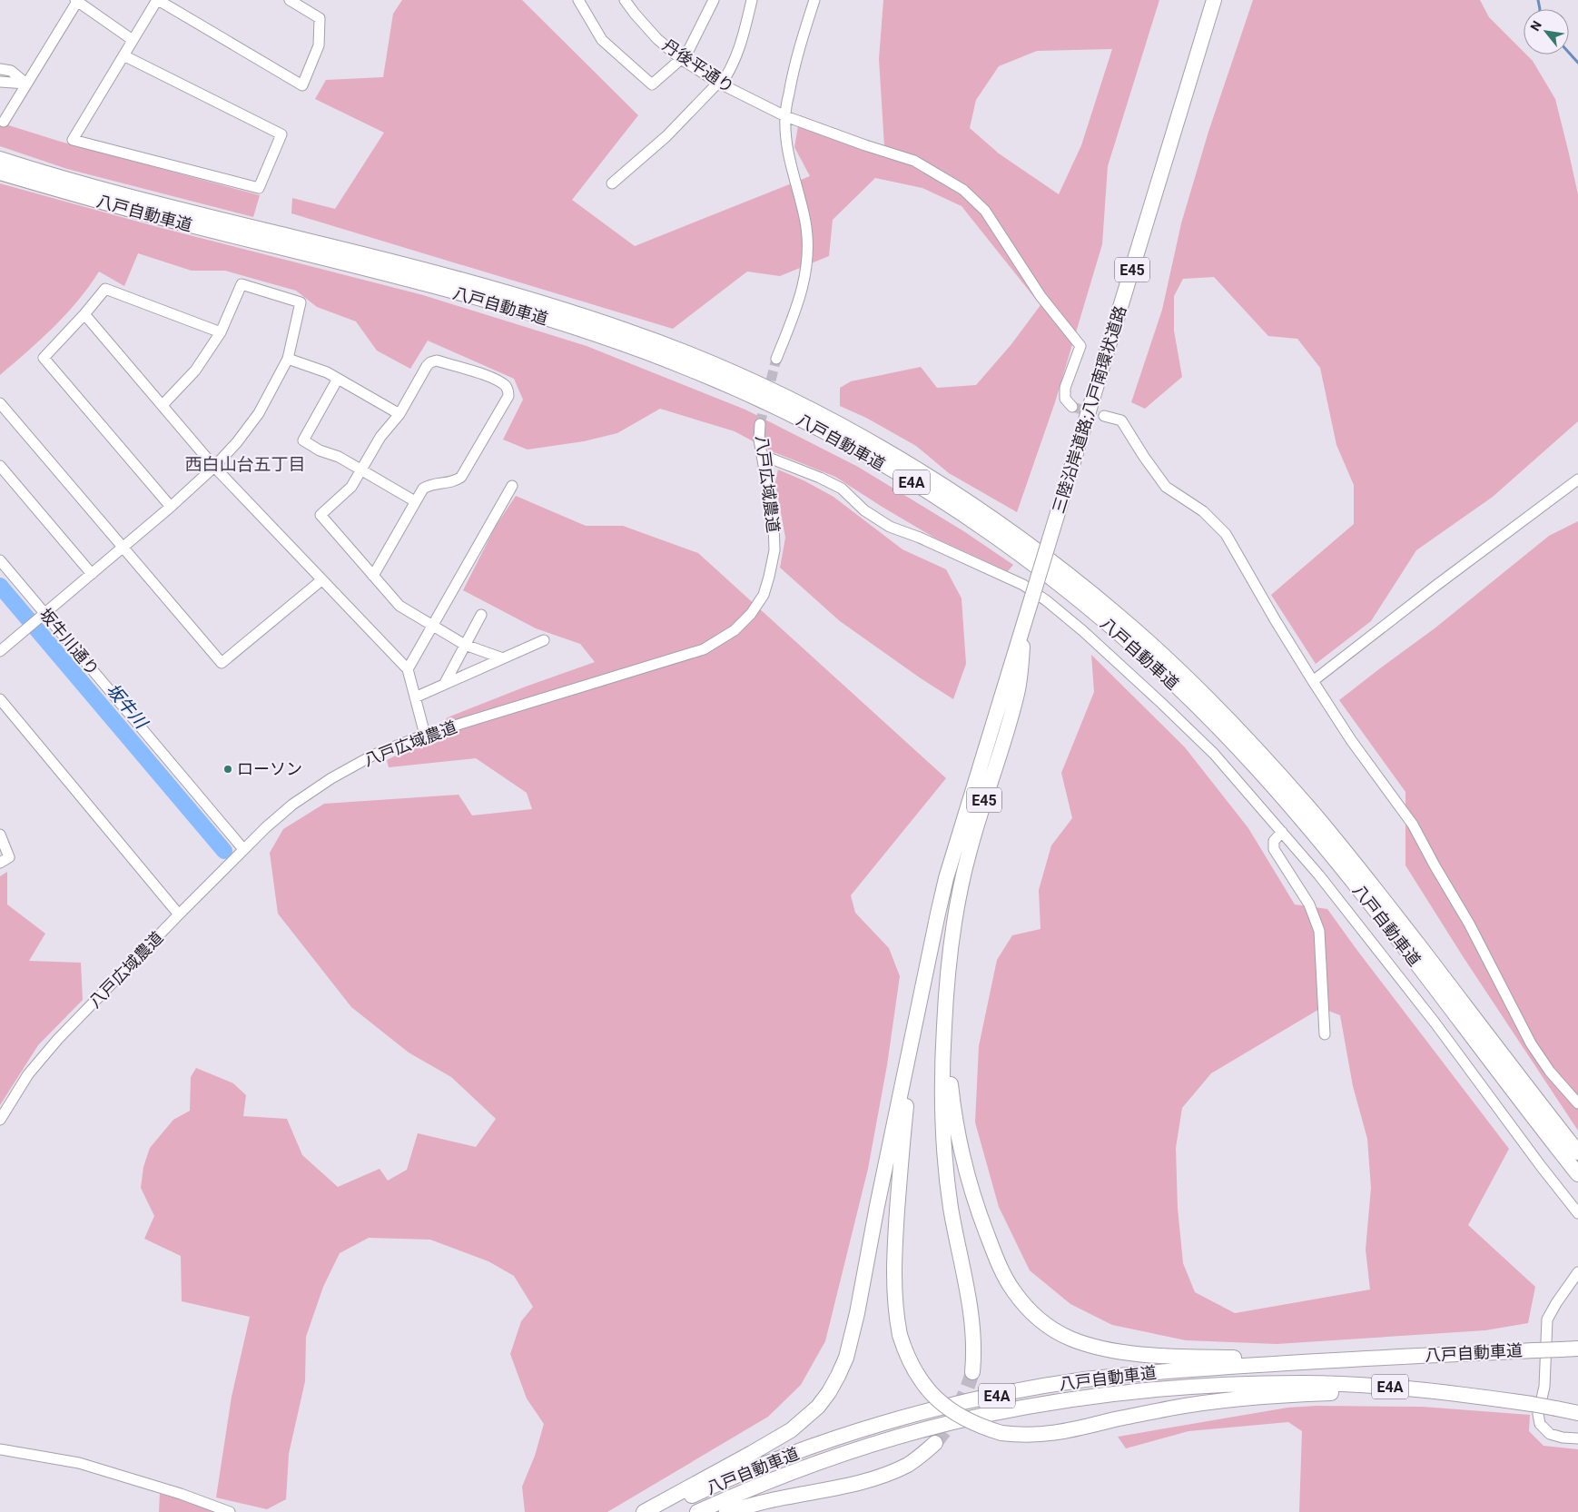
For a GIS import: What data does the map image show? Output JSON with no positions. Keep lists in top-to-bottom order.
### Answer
{
  "streets": {
    "highway": [
      "八戸自動車道",
      "E45",
      "三陸沿岸道路;八戸南環状道路",
      "E4A"
    ],
    "street": ["丹後平通り", "八戸広域農道", "坂牛川通り"]
  },
  "crossings": [
    ["八戸広域農道", "坂牛川通り"]
  ],
  "districts": ["西白山台五丁目"],
  "water": ["坂牛川"],
  "places": ["ローソン"],
  "north": "top left"
}
